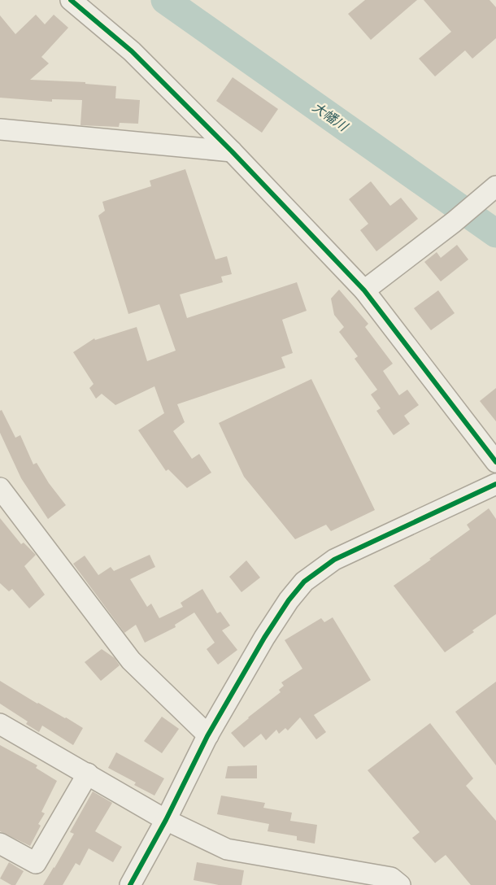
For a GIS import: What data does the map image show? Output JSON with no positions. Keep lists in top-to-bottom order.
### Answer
{
  "water": ["大幡川"]
}
